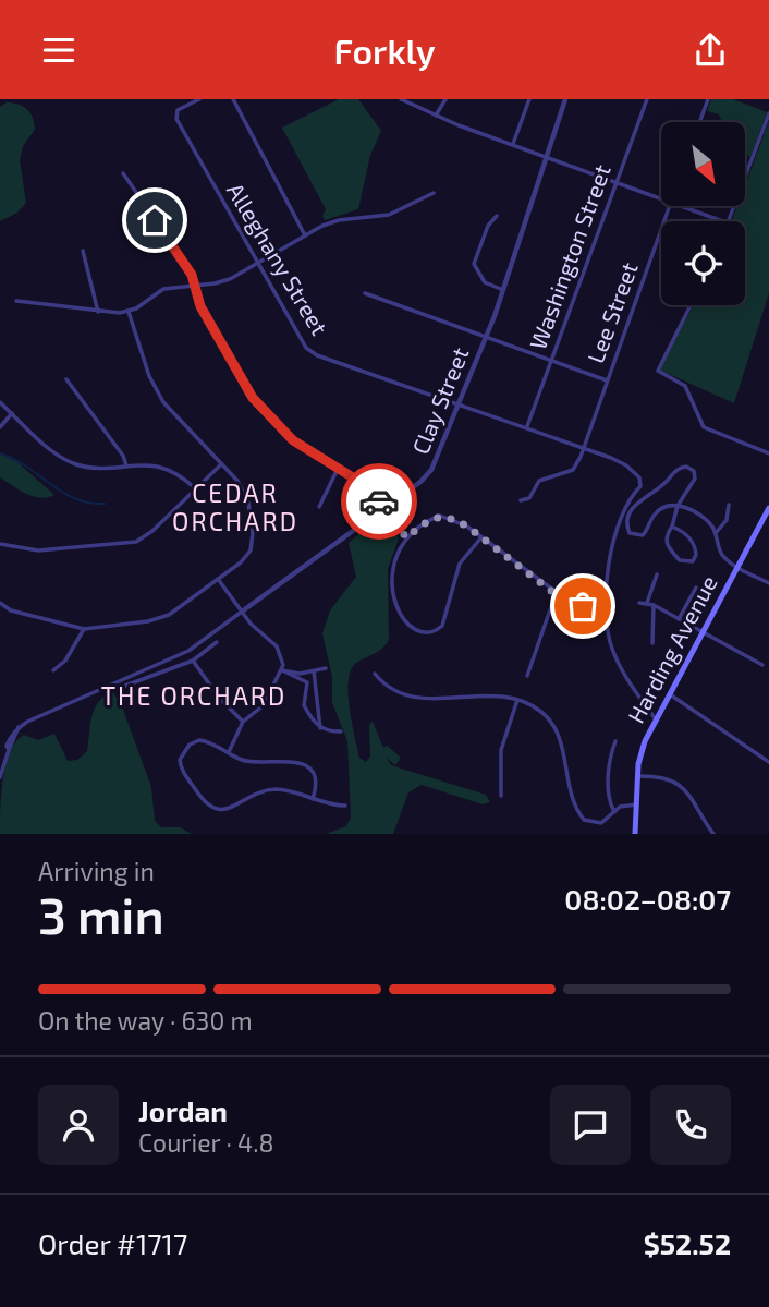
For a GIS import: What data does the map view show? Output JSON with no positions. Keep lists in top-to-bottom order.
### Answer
{
  "streets": {
    "main road": ["Harding Avenue"],
    "street": [
      "Washington Street",
      "Alleghany Street",
      "Lee Street",
      "Clay Street"
    ]
  },
  "crossings": [
    ["Washington Street", "Alleghany Street"],
    ["Alleghany Street", "Lee Street"],
    ["Alleghany Street", "Clay Street"]
  ],
  "districts": ["CEDAR ORCHARD", "THE ORCHARD"],
  "north": "bottom right",
  "page": {
    "header": "Forkly",
    "heading": ["3 min", "Arriving in", "08:02–08:07"],
    "panel": [
      "Jordan",
      "Courier · 4.8",
      "Order #1717",
      "$52.52"
    ],
    "bar": "On the way · 630 m"
  }
}
